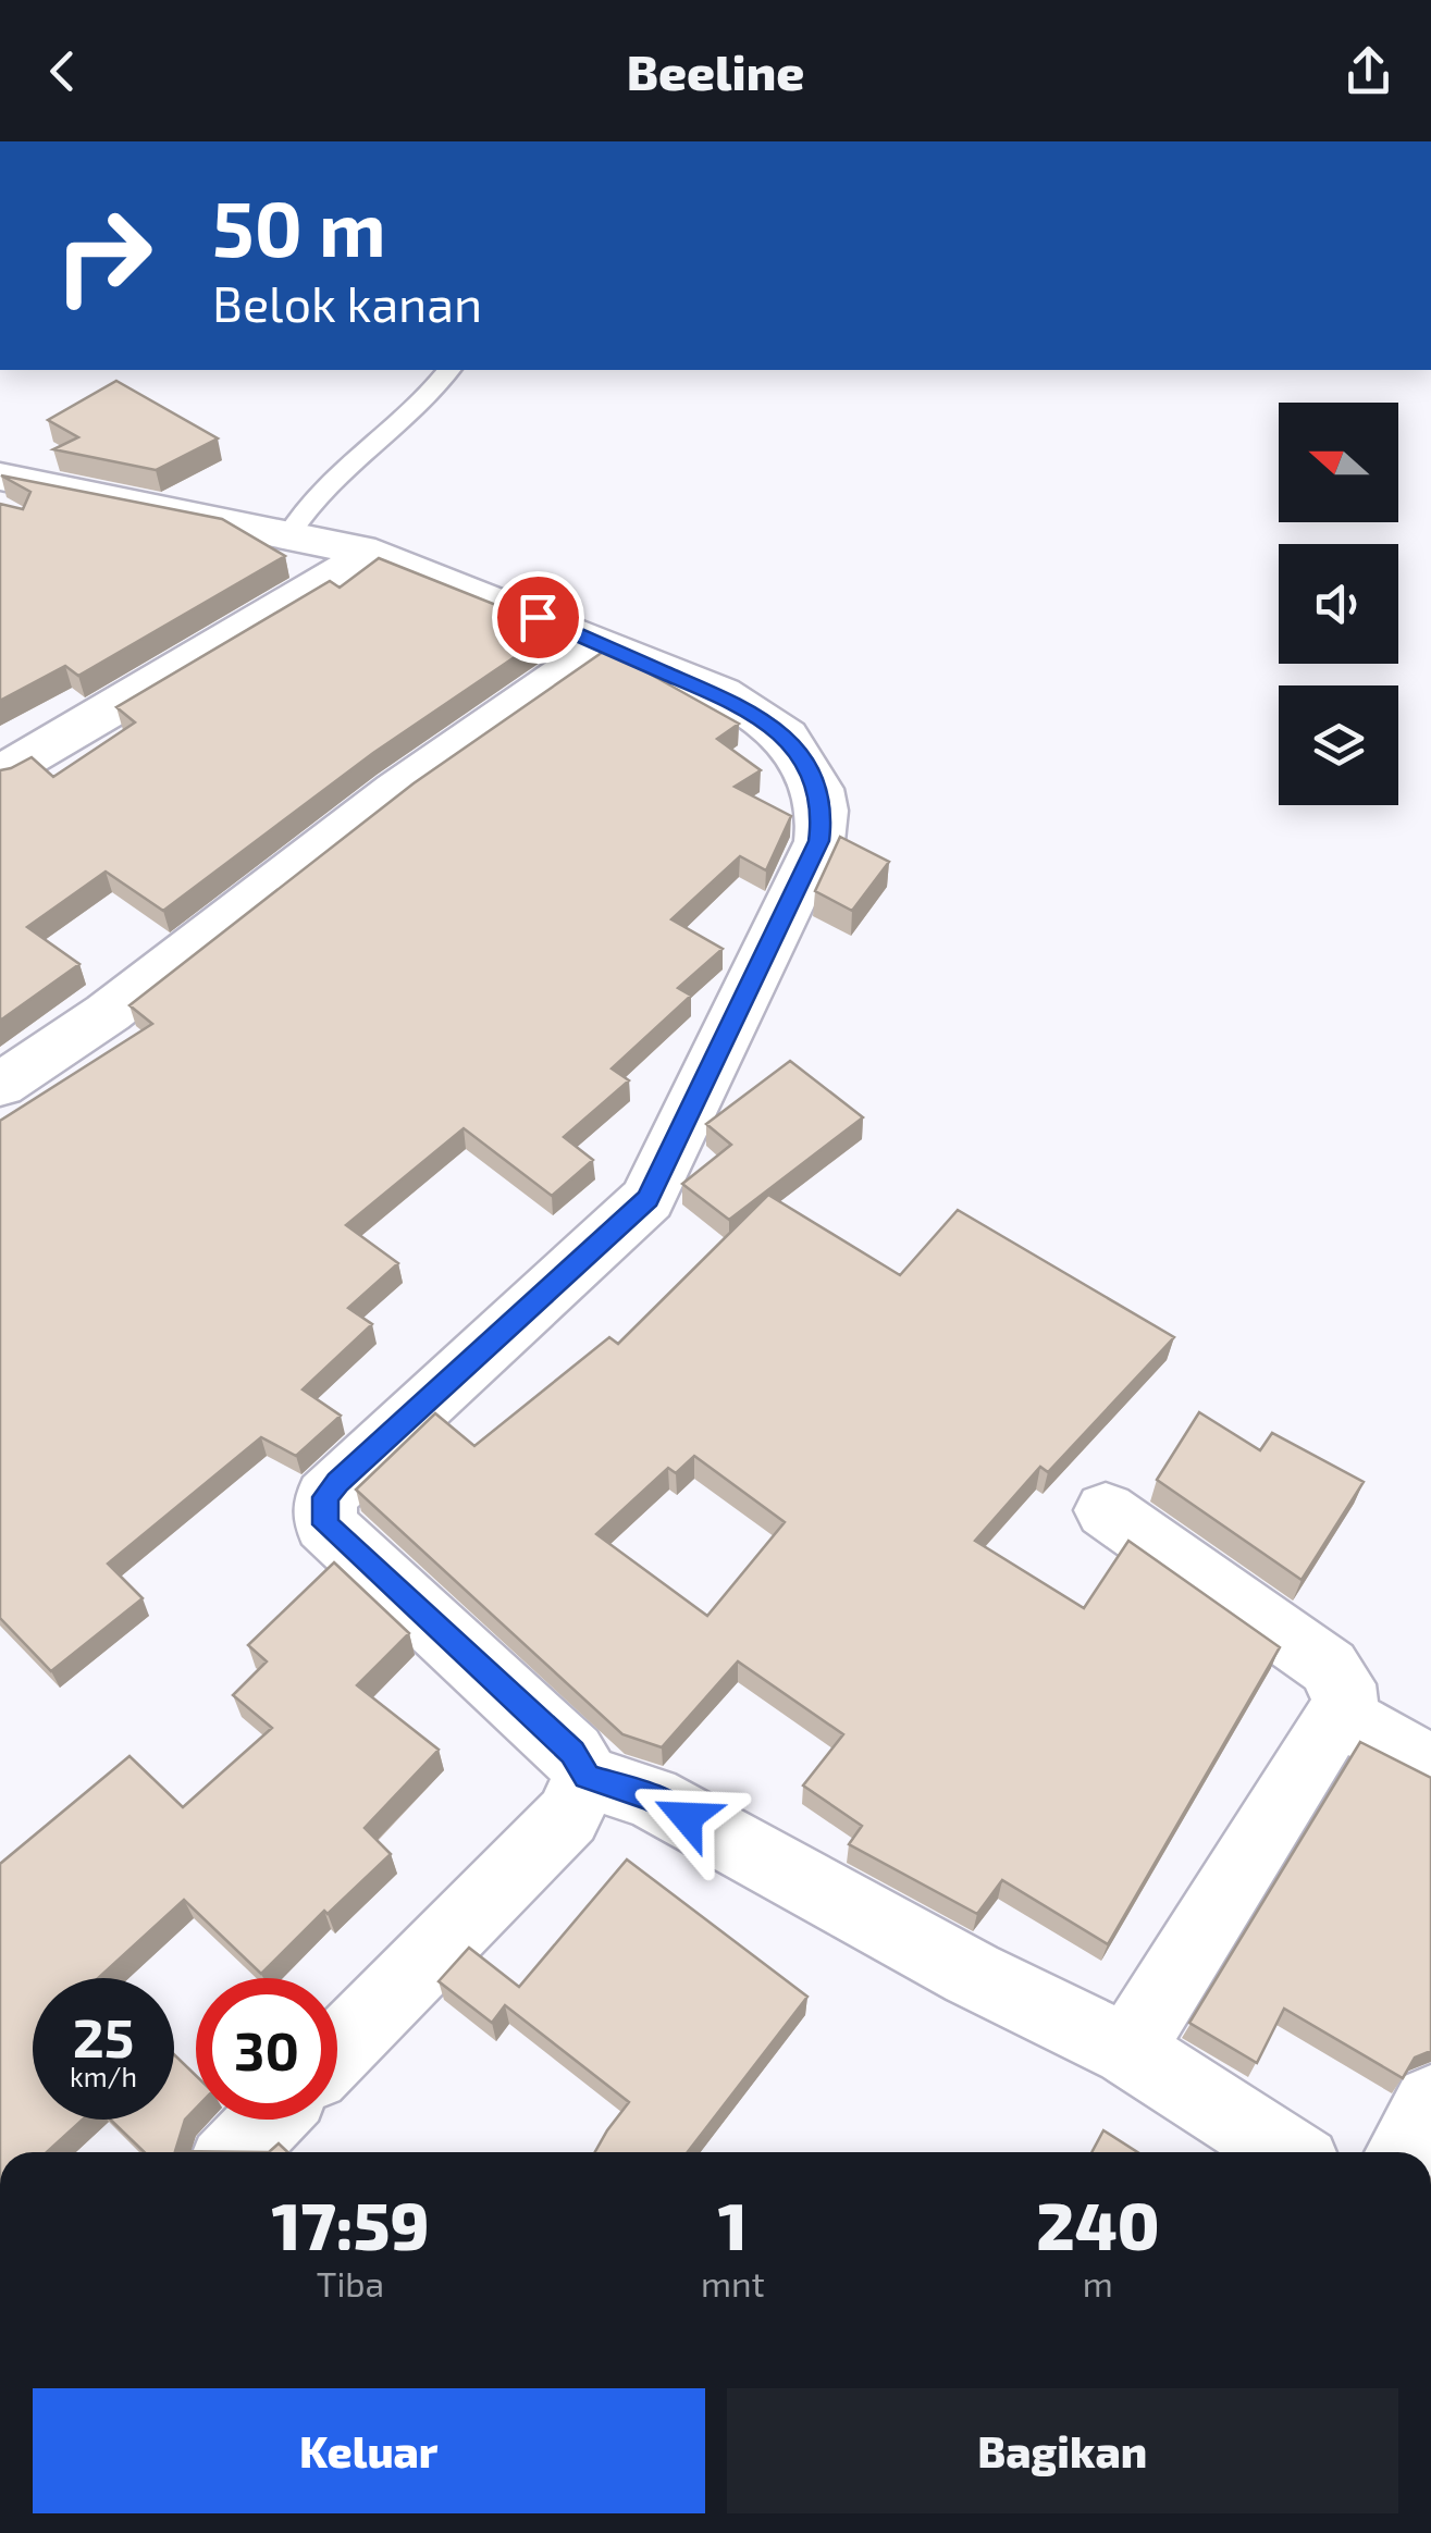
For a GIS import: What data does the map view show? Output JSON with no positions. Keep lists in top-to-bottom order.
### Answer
{
  "north": "left",
  "page": {
    "header": "Beeline",
    "turn": ["50 m", "Belok kanan"],
    "speed": "25 km/h",
    "limit": "30",
    "eta": [
      "17:59",
      "Tiba",
      "1",
      "mnt",
      "240",
      "m"
    ],
    "buttons": ["Keluar", "Bagikan"]
  }
}
